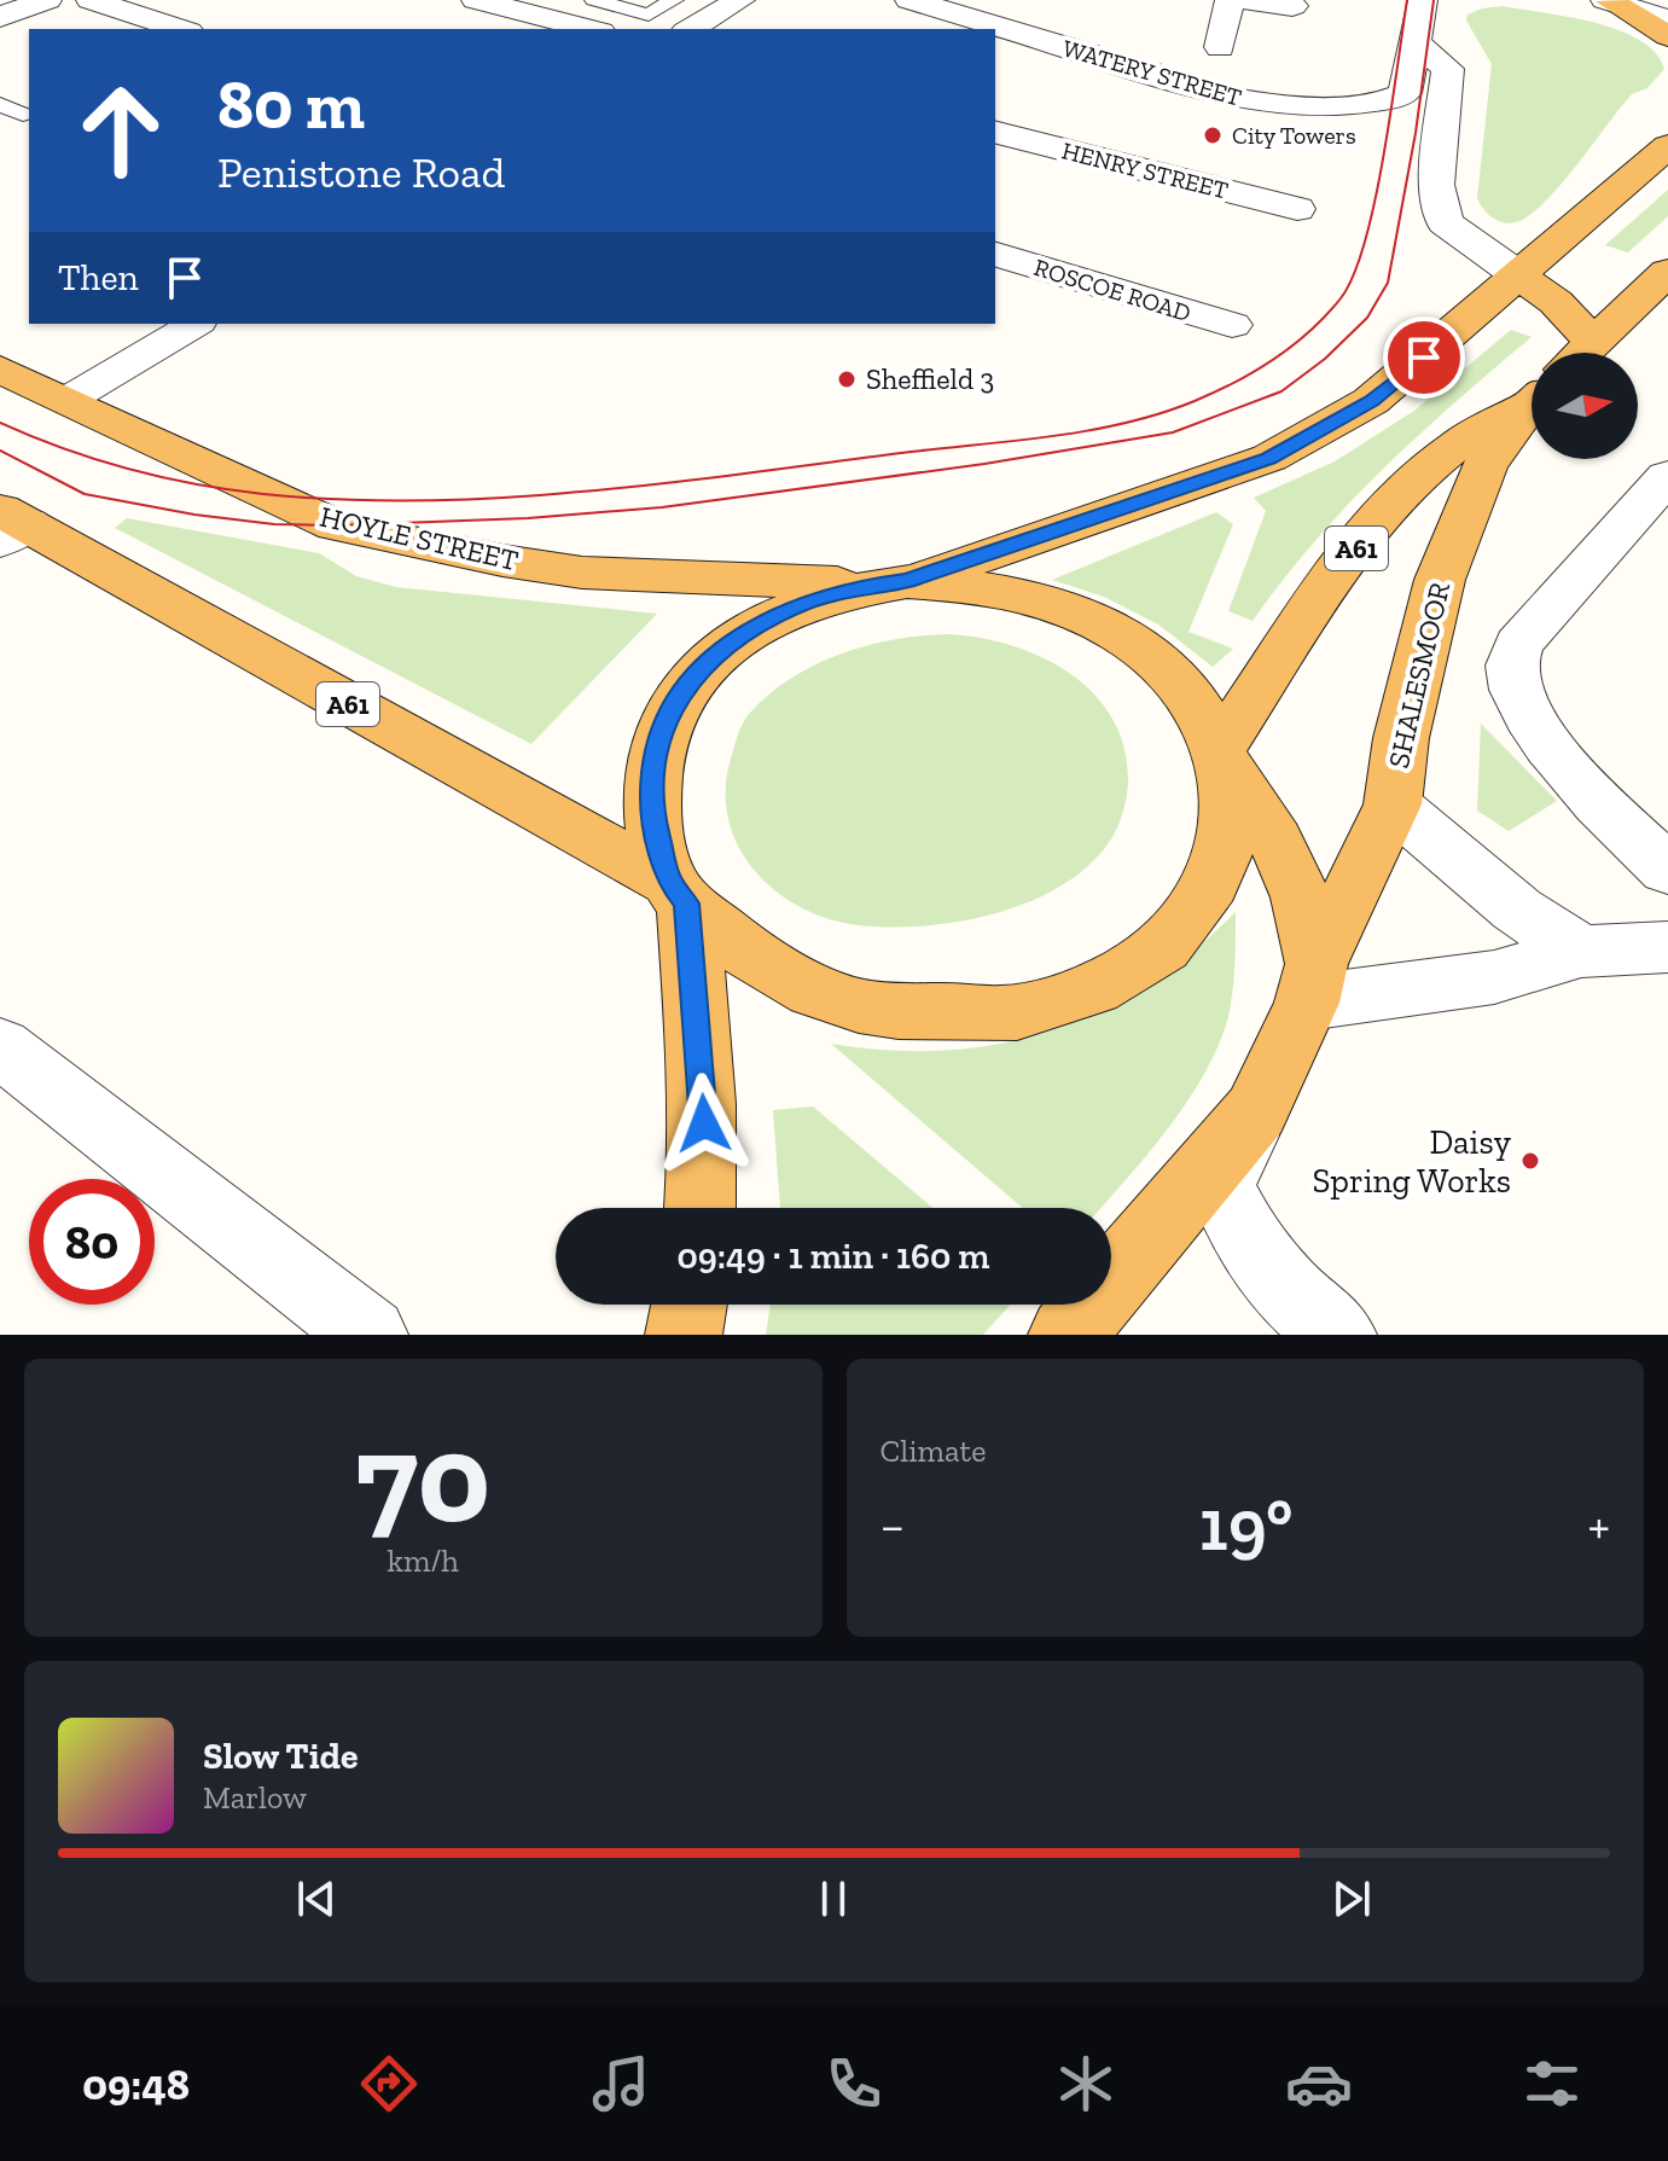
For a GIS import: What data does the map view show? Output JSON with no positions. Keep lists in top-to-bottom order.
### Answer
{
  "streets": {
    "highway": ["HOYLE STREET", "A61", "SHALESMOOR"],
    "street": ["WATERY STREET", "HENRY STREET", "ROSCOE ROAD"]
  },
  "crossings": [
    ["HOYLE STREET", "A61"],
    ["A61", "SHALESMOOR"]
  ],
  "places": ["City Towers", "Sheffield 3", "Daisy Spring Works"],
  "north": "right",
  "page": {
    "turn": ["80 m", "Penistone Road"],
    "then": "Then",
    "limit": "80",
    "trip": "09:49 · 1 min · 160 m",
    "tile": [
      ["70", "km/h"],
      "Climate"
    ],
    "heat": ["−", "19°", "+"],
    "song": ["Slow Tide", "Marlow"],
    "tabs": "09:48"
  }
}
